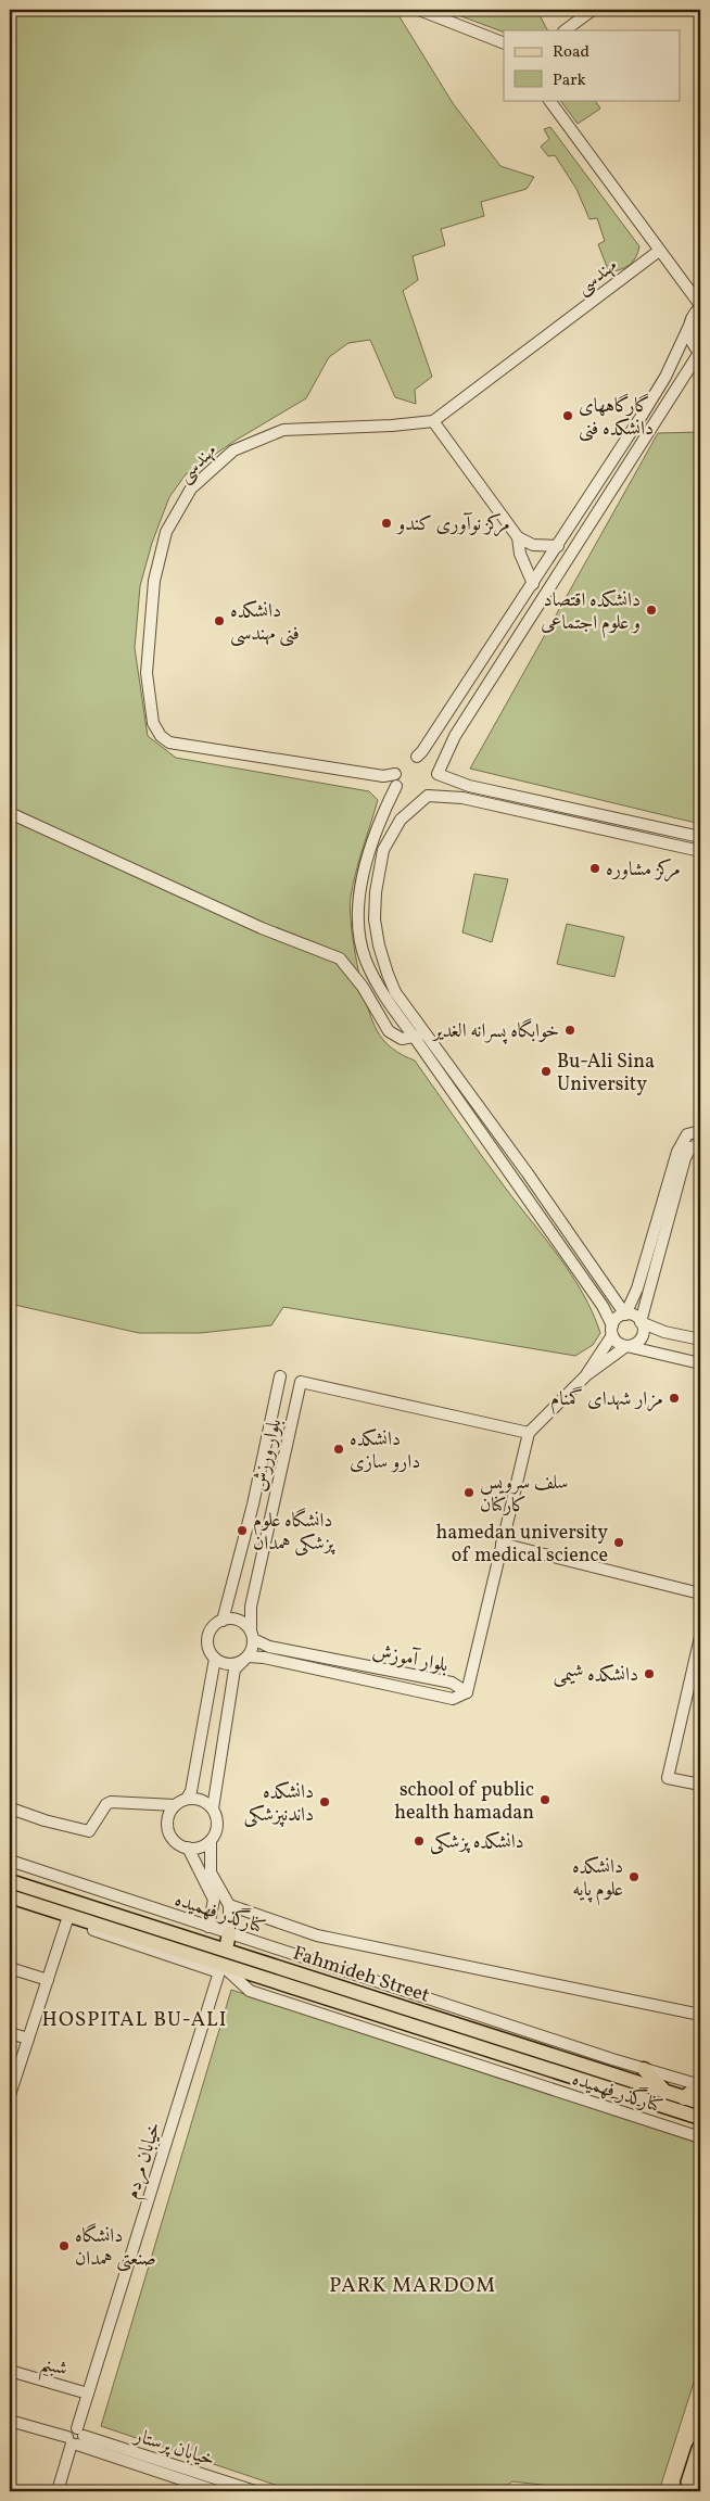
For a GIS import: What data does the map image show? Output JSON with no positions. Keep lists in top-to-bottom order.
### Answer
{
  "streets": {
    "main road": ["Fahmideh Street"],
    "street": [
      "مهندسی",
      "بلوار ورزش",
      "بلوار آموزش",
      "کنارگذر فهمیده",
      "خیابان مردم",
      "شبنم",
      "خیابان پرستار"
    ]
  },
  "crossings": [
    ["بلوار ورزش", "بلوار آموزش"],
    ["کنارگذر فهمیده", "Fahmideh Street"],
    ["کنارگذر فهمیده", "خیابان مردم"],
    ["Fahmideh Street", "خیابان مردم"],
    ["خیابان مردم", "شبنم"],
    ["خیابان مردم", "خیابان پرستار"]
  ],
  "districts": ["HOSPITAL BU-ALI", "PARK MARDOM"],
  "places": [
    "گارگاههای دانشکده فنی",
    "مرکز نوآوری کندو",
    "دانشکده اقتصاد و علوم اجتماعی",
    "دانشکده فنی مهندسی",
    "مرکز مشاوره",
    "خوابگاه پسرانه الغدیر",
    "Bu-Ali Sina University",
    "مزار شهدای گمنام",
    "دانشکده دارو سازی",
    "سلف سرویس کارکنان",
    "دانشگاه علوم پزشکی همدان",
    "hamedan university of medical science",
    "دانشکده شیمی",
    "school of public health hamadan",
    "دانشکده داندنپزشکی",
    "دانشکده پزشکی",
    "دانشکده علوم پایه",
    "دانشگاه صنعتی همدان"
  ],
  "legend": ["Road", "Park"]
}
